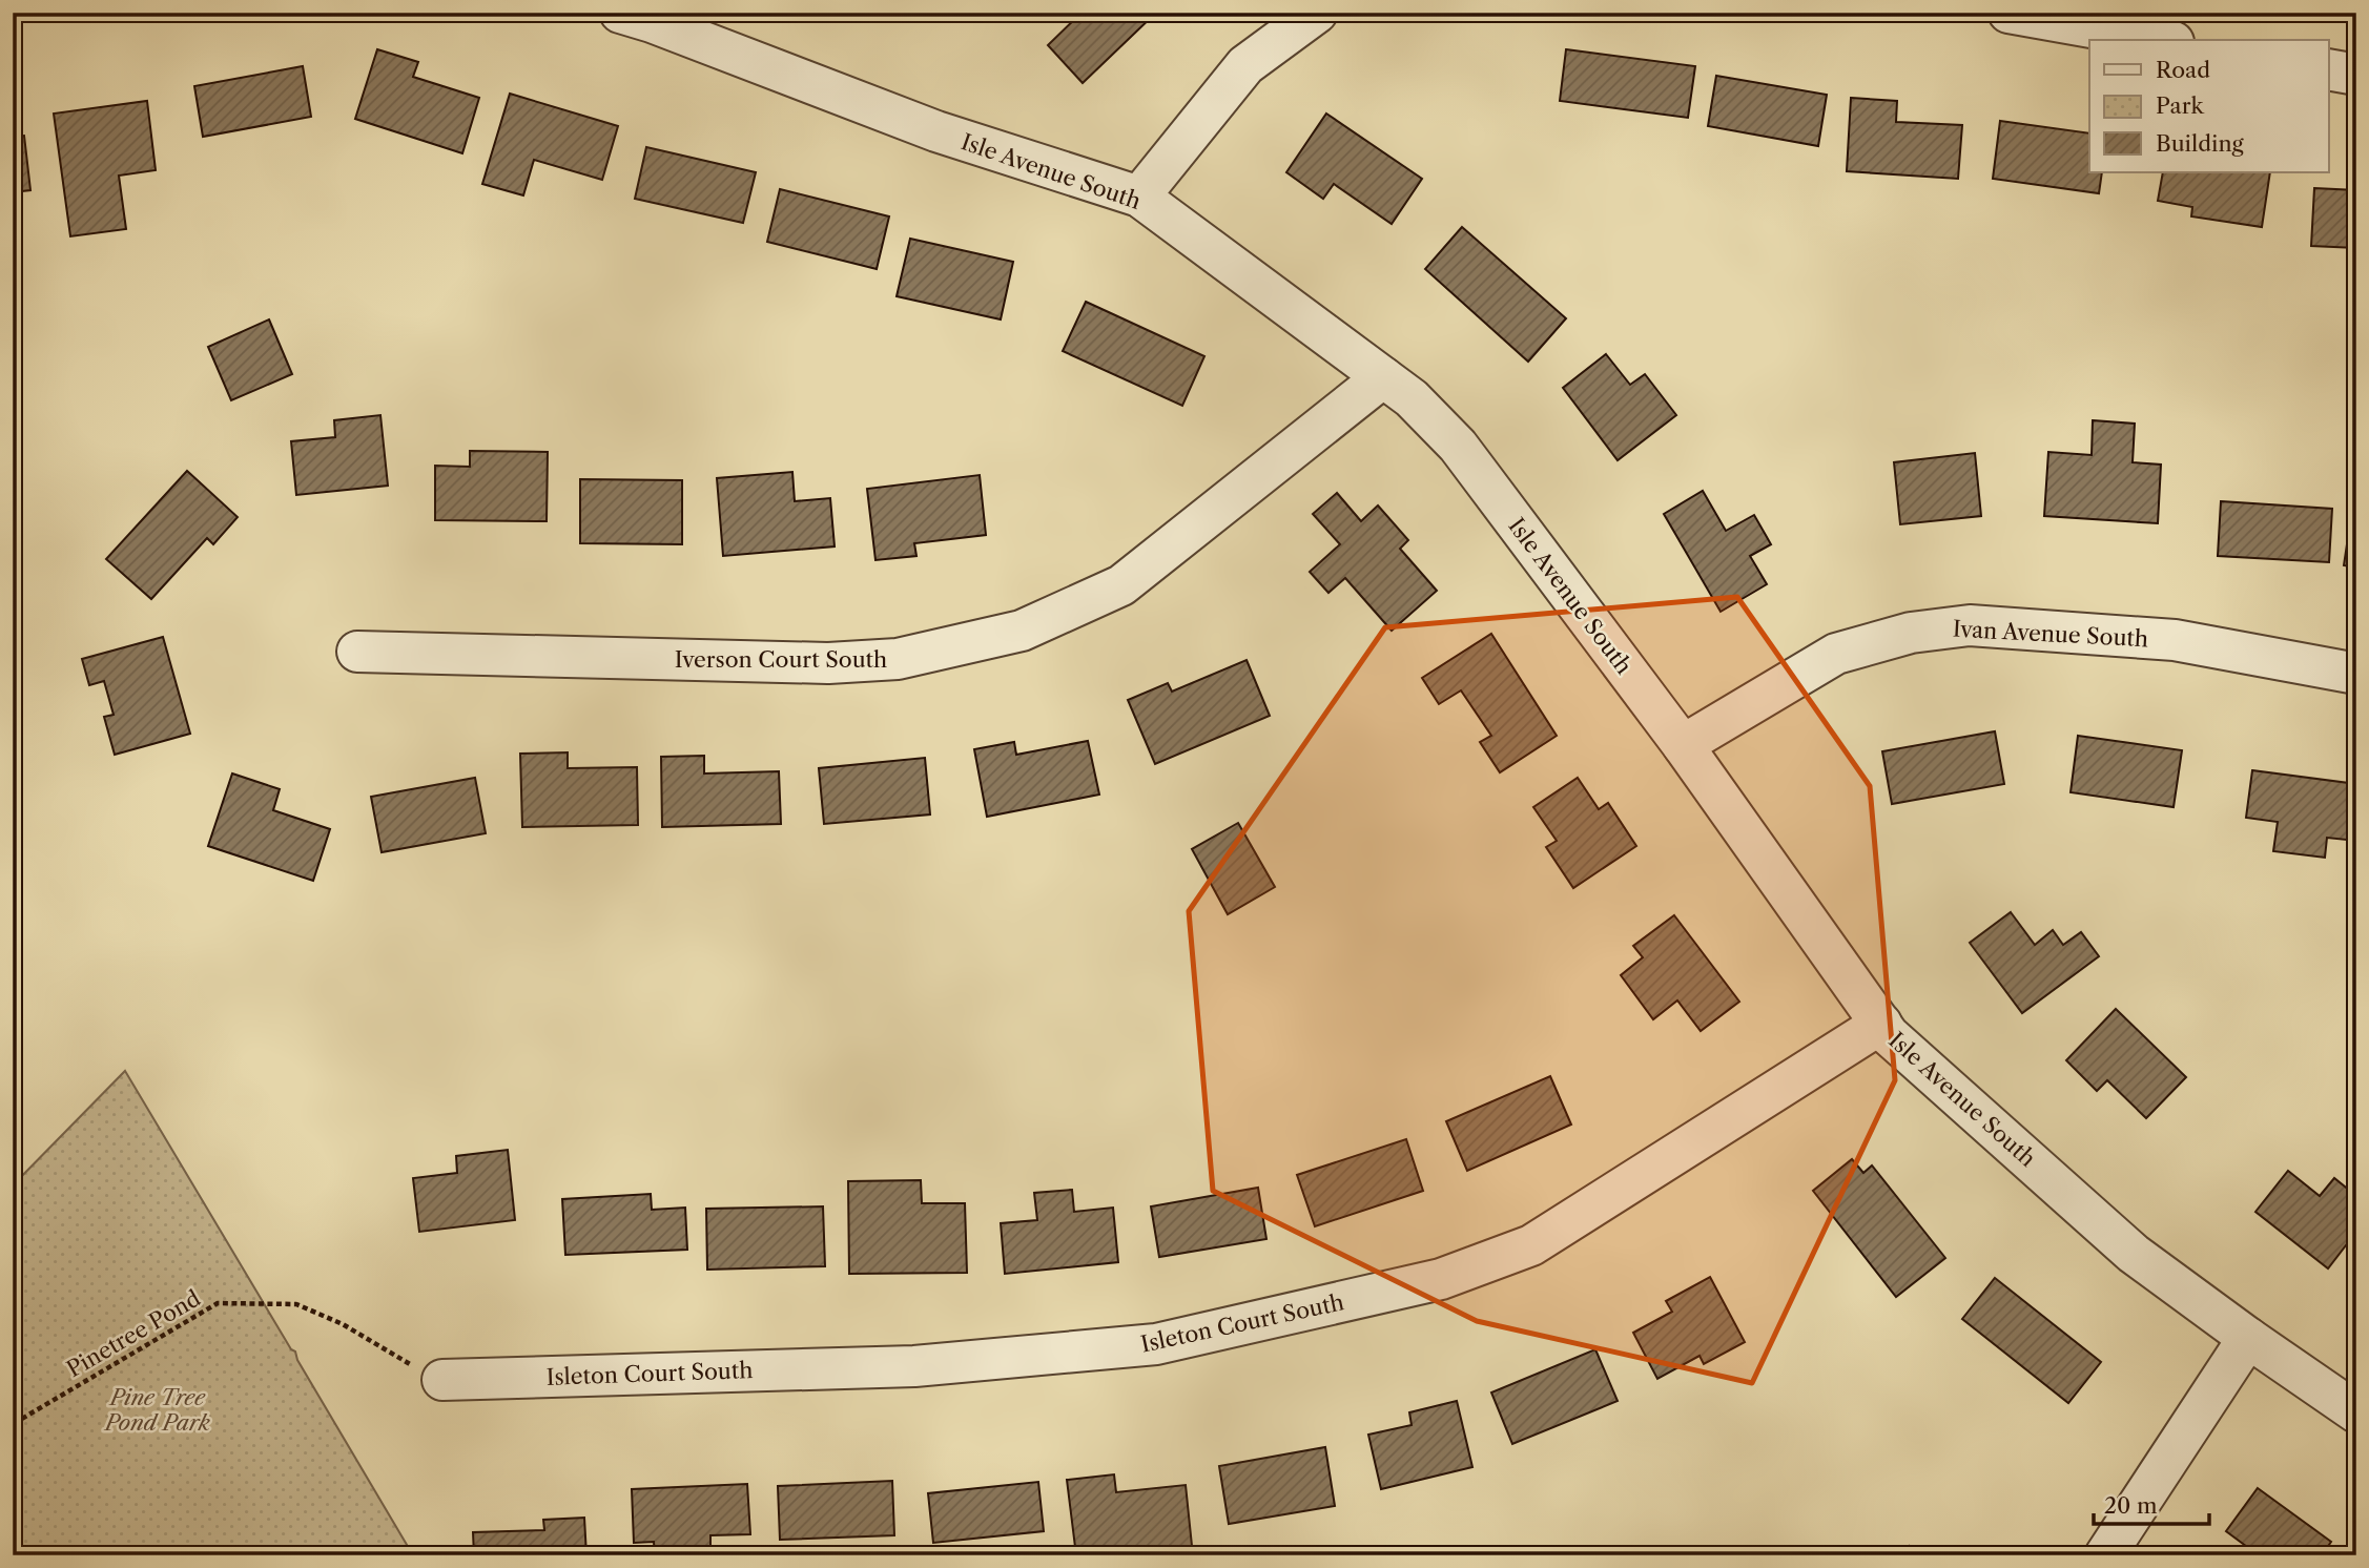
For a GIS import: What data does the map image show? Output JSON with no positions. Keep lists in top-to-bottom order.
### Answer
{
  "streets": {
    "street": [
      "Isle Avenue South",
      "Ivan Avenue South",
      "Iverson Court South",
      "Isleton Court South"
    ],
    "path": ["Pinetree Pond"]
  },
  "crossings": [
    ["Isle Avenue South", "Ivan Avenue South"],
    ["Isle Avenue South", "Iverson Court South"],
    ["Isle Avenue South", "Isleton Court South"],
    ["Isleton Court South", "Pinetree Pond"]
  ],
  "parks": ["Pine Tree Pond Park"],
  "legend": ["Road", "Park", "Building"],
  "scale_bar": "20 m"
}
